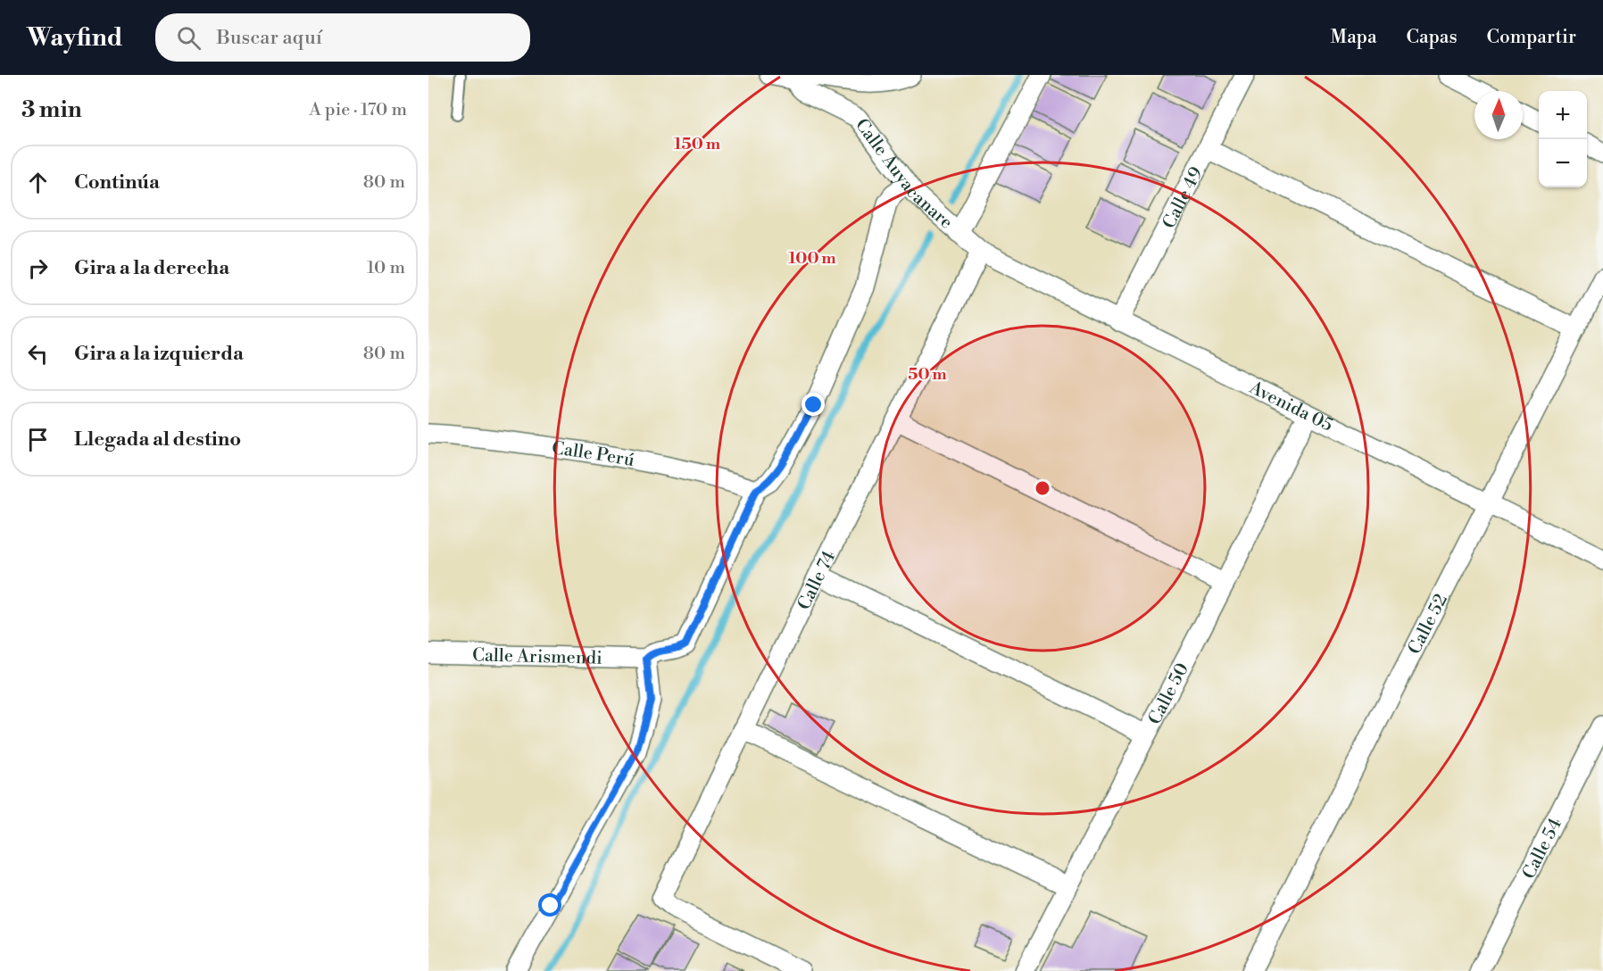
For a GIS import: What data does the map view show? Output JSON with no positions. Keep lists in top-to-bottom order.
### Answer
{
  "streets": {
    "street": [
      "Calle Auyacanare",
      "Calle 49",
      "Avenida 05",
      "Calle Perú",
      "Calle 74",
      "Calle 52",
      "Calle Arismendi",
      "Calle 50",
      "Calle 54"
    ]
  },
  "crossings": [
    ["Calle Auyacanare", "Avenida 05"],
    ["Calle Auyacanare", "Calle 74"],
    ["Calle 49", "Avenida 05"],
    ["Avenida 05", "Calle 74"],
    ["Avenida 05", "Calle 52"],
    ["Avenida 05", "Calle 50"],
    ["Calle Perú", "Calle Arismendi"]
  ],
  "north": "top",
  "page": {
    "header": "Wayfind",
    "search": "Buscar aquí",
    "nav": ["Mapa", "Capas", "Compartir"],
    "heading": ["3 min", "A pie · 170 m"],
    "map_buttons": ["+", "−"],
    "list": [
      ["Continúa", "80 m"],
      ["Gira a la derecha", "10 m"],
      ["Gira a la izquierda", "80 m"],
      "Llegada al destino"
    ]
  },
  "rings": ["150 m", "100 m", "50 m"]
}
